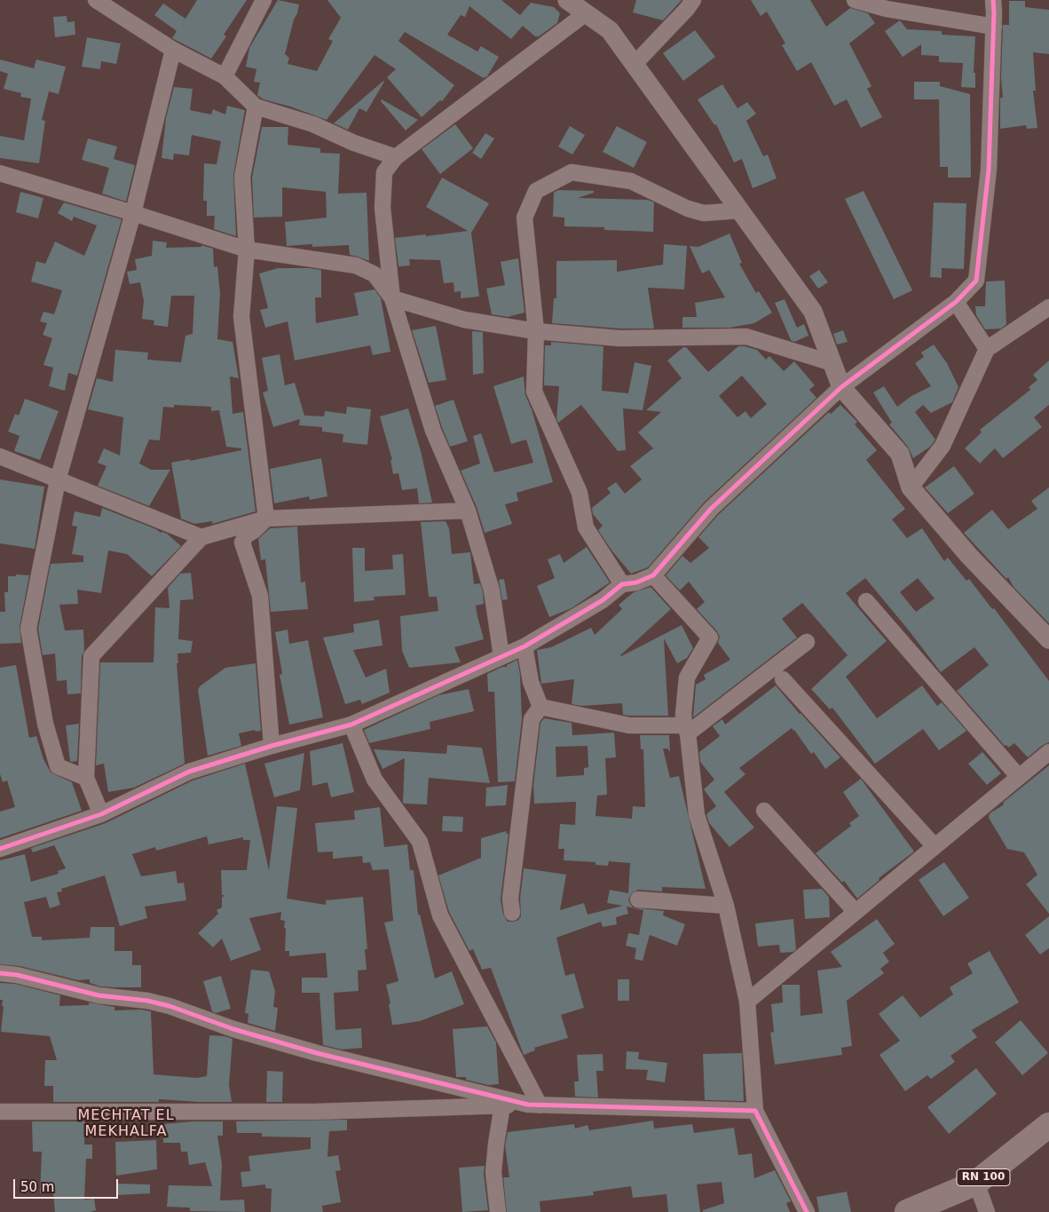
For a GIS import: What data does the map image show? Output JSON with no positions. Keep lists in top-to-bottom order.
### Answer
{
  "streets": {
    "main road": ["RN 100"]
  },
  "districts": ["MECHTAT EL MEKHALFA"],
  "scale_bar": "50 m"
}
